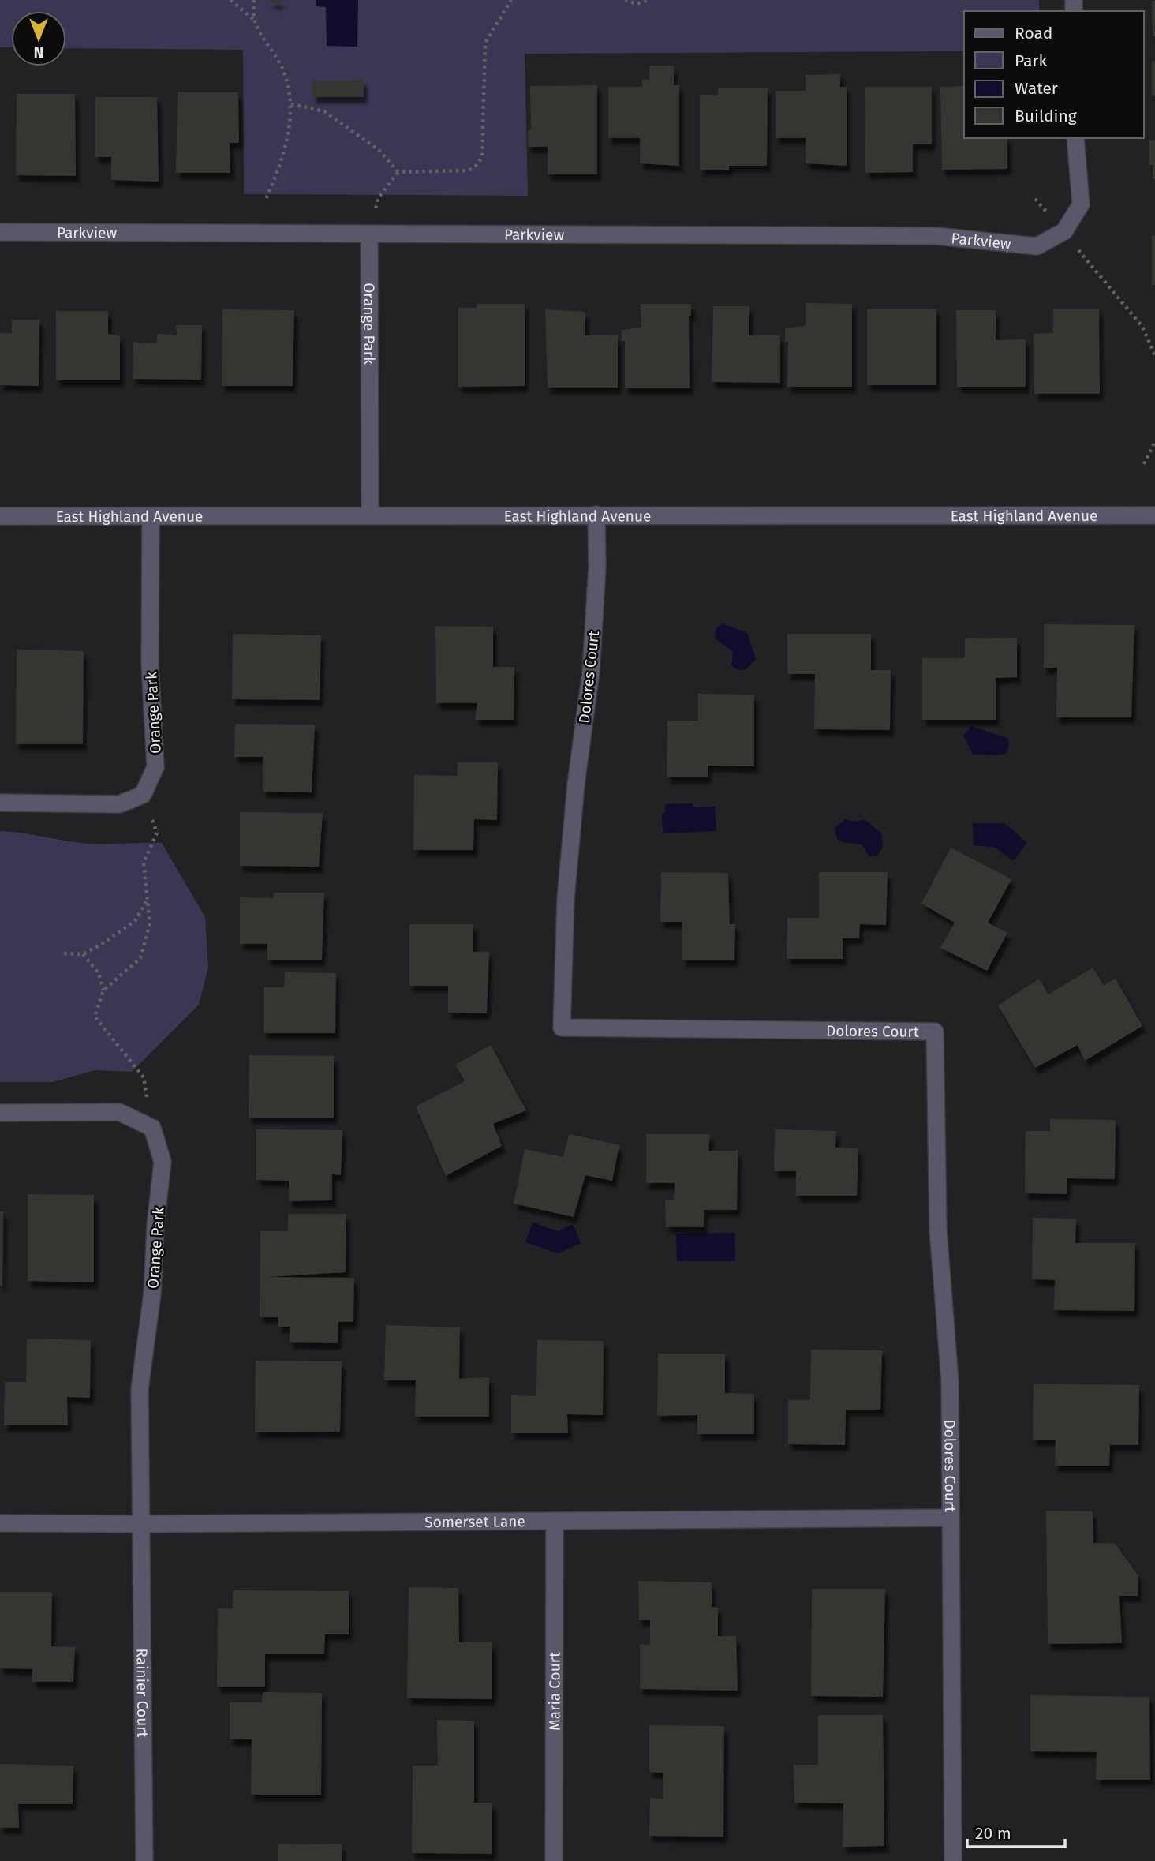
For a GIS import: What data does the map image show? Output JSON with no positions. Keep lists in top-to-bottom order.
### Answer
{
  "streets": {
    "street": [
      "Parkview",
      "Orange Park",
      "East Highland Avenue",
      "Dolores Court",
      "Somerset Lane",
      "Maria Court",
      "Rainier Court"
    ]
  },
  "crossings": [
    ["Parkview", "Orange Park"],
    ["Orange Park", "East Highland Avenue"],
    ["Orange Park", "Somerset Lane"],
    ["Orange Park", "Rainier Court"],
    ["East Highland Avenue", "Dolores Court"],
    ["Dolores Court", "Somerset Lane"],
    ["Somerset Lane", "Maria Court"],
    ["Somerset Lane", "Rainier Court"]
  ],
  "legend": [
    "Road",
    "Park",
    "Water",
    "Building"
  ],
  "scale_bar": "20 m",
  "north": "bottom"
}
